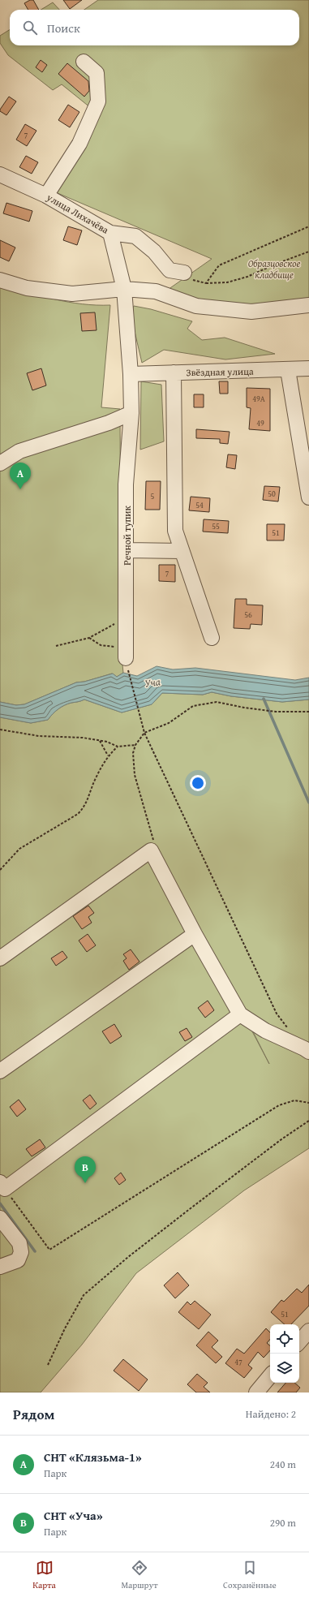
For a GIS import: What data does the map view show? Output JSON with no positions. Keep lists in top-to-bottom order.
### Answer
{
  "streets": {
    "street": ["улица Лихачёва", "Звёздная улица", "Речной тупик"]
  },
  "crossings": [
    ["улица Лихачёва", "Речной тупик"],
    ["Звёздная улица", "Речной тупик"]
  ],
  "water": ["Уча"],
  "parks": ["Образцовское кладбище"],
  "house_numbers": [
    "7",
    "49А",
    "49",
    "50",
    "5",
    "54",
    "55",
    "51",
    "7",
    "56",
    "51",
    "47"
  ],
  "page": {
    "search": "Поиск",
    "pins": ["A", "B"],
    "heading": ["Рядом", "Найдено: 2"],
    "list": [
      {
        "mark": "A",
        "name": "СНТ «Клязьма-1»",
        "note": "Парк",
        "value": "240 m"
      },
      {
        "mark": "B",
        "name": "СНТ «Уча»",
        "note": "Парк",
        "value": "290 m"
      }
    ],
    "nav": ["Карта", "Маршрут", "Сохранённые"]
  }
}
